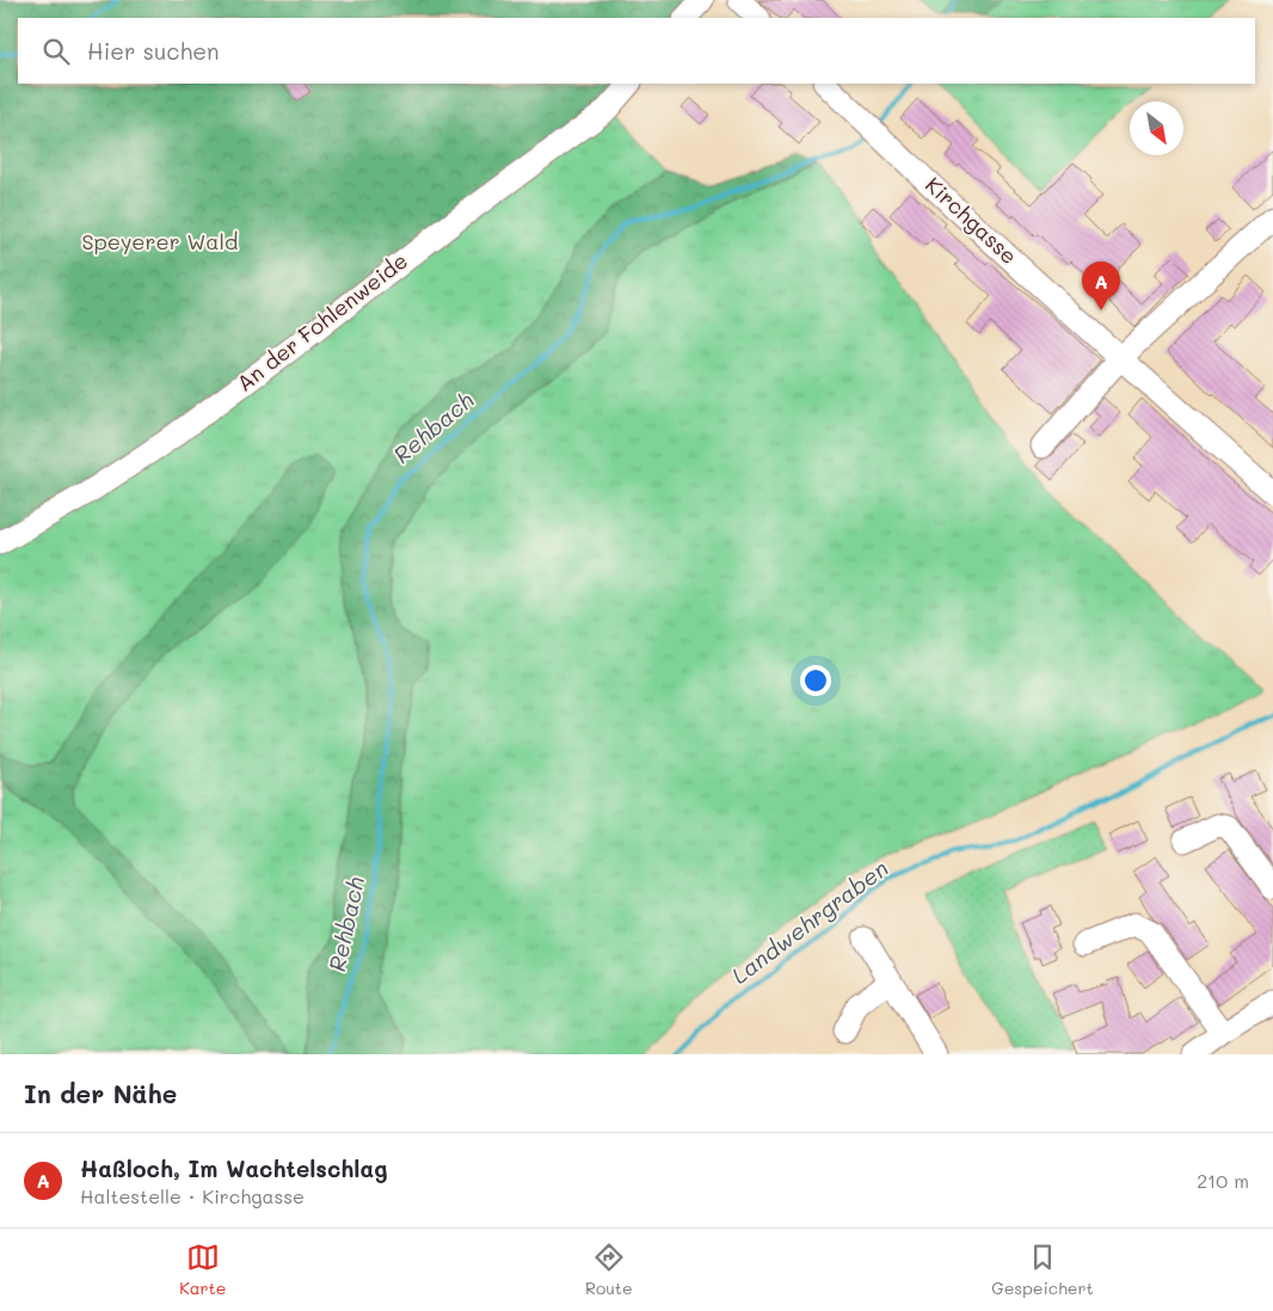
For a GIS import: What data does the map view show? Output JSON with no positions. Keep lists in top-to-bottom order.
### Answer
{
  "streets": {
    "street": ["Kirchgasse", "An der Fohlenweide"]
  },
  "water": ["Rehbach", "Landwehrgraben"],
  "parks": ["Speyerer Wald"],
  "north": "bottom right",
  "page": {
    "search": "Hier suchen",
    "pins": "A",
    "heading": "In der Nähe",
    "list": [
      {
        "mark": "A",
        "name": "Haßloch, Im Wachtelschlag",
        "note": "Haltestelle · Kirchgasse",
        "value": "210 m"
      }
    ],
    "nav": ["Karte", "Route", "Gespeichert"]
  }
}
